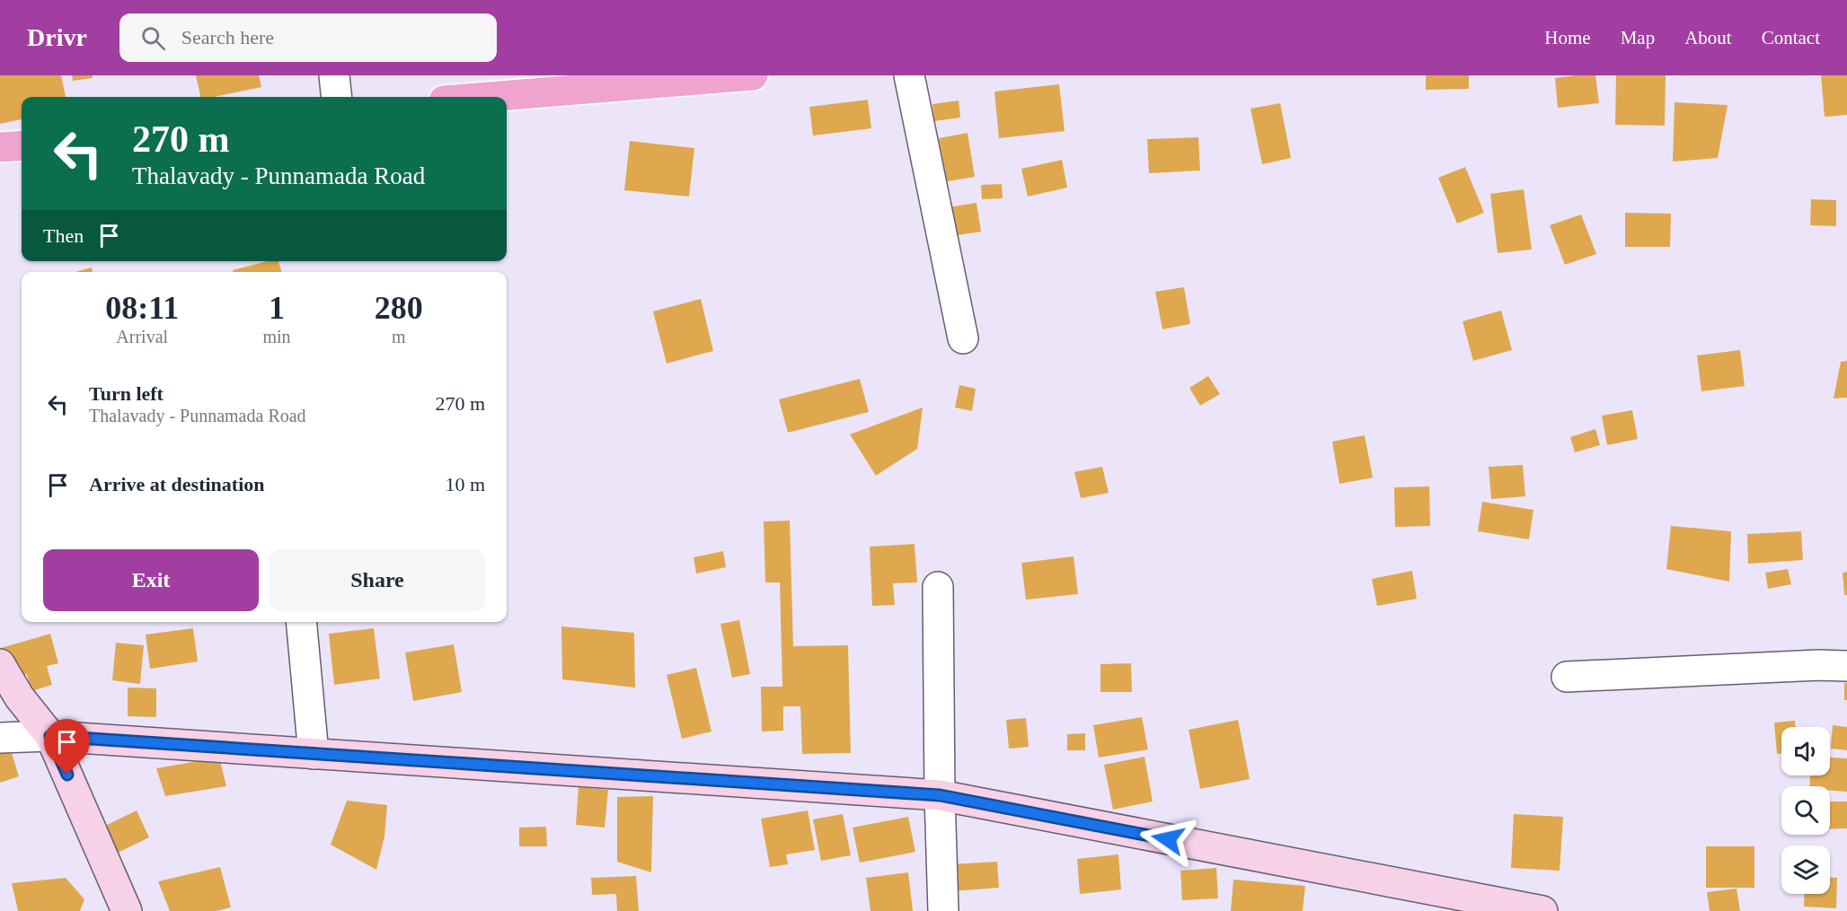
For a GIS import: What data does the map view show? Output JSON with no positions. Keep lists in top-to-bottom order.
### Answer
{
  "page": {
    "header": "Drivr",
    "search": "Search here",
    "nav": [
      "Home",
      "Map",
      "About",
      "Contact"
    ],
    "turn": ["270 m", "Thalavady - Punnamada Road"],
    "then": "Then",
    "eta": [
      "08:11",
      "Arrival",
      "1",
      "min",
      "280",
      "m"
    ],
    "list": [
      {
        "name": "Turn left",
        "note": "Thalavady - Punnamada Road",
        "value": "270 m"
      },
      {
        "name": "Arrive at destination",
        "value": "10 m"
      }
    ],
    "buttons": ["Exit", "Share"]
  }
}
